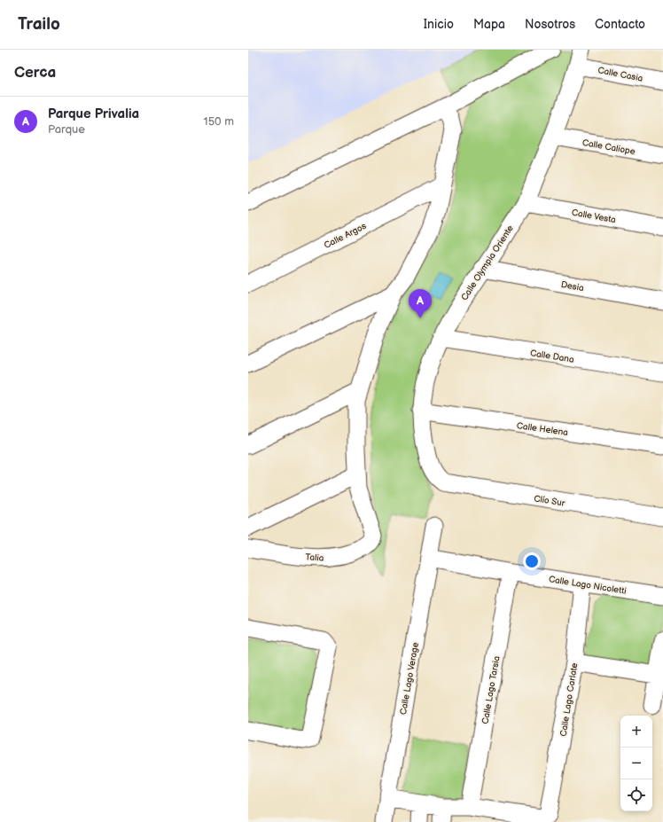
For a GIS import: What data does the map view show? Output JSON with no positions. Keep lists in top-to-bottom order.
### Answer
{
  "streets": {
    "street": [
      "Calle Casia",
      "Calle Caliope",
      "Calle Vesta",
      "Calle Argos",
      "Calle Olympia Oriente",
      "Desia",
      "Calle Dana",
      "Calle Helena",
      "Clío Sur",
      "Talia",
      "Calle Lago Nicoletti",
      "Calle Lago Verage",
      "Calle Lago Tarsia",
      "Calle Lago Carlate"
    ]
  },
  "crossings": [
    ["Calle Casia", "Calle Olympia Oriente"],
    ["Calle Caliope", "Calle Olympia Oriente"],
    ["Calle Vesta", "Calle Olympia Oriente"],
    ["Calle Olympia Oriente", "Desia"],
    ["Calle Olympia Oriente", "Calle Dana"],
    ["Calle Olympia Oriente", "Calle Helena"],
    ["Calle Olympia Oriente", "Clío Sur"],
    ["Calle Lago Nicoletti", "Calle Lago Verage"],
    ["Calle Lago Nicoletti", "Calle Lago Tarsia"],
    ["Calle Lago Nicoletti", "Calle Lago Carlate"],
    ["Calle Lago Tarsia", "Calle Lago Carlate"]
  ],
  "page": {
    "header": "Trailo",
    "nav": [
      "Inicio",
      "Mapa",
      "Nosotros",
      "Contacto"
    ],
    "heading": "Cerca",
    "list": [
      {
        "mark": "A",
        "name": "Parque Privalia",
        "note": "Parque",
        "value": "150 m"
      }
    ],
    "pins": "A",
    "map_buttons": ["+", "−"]
  }
}
